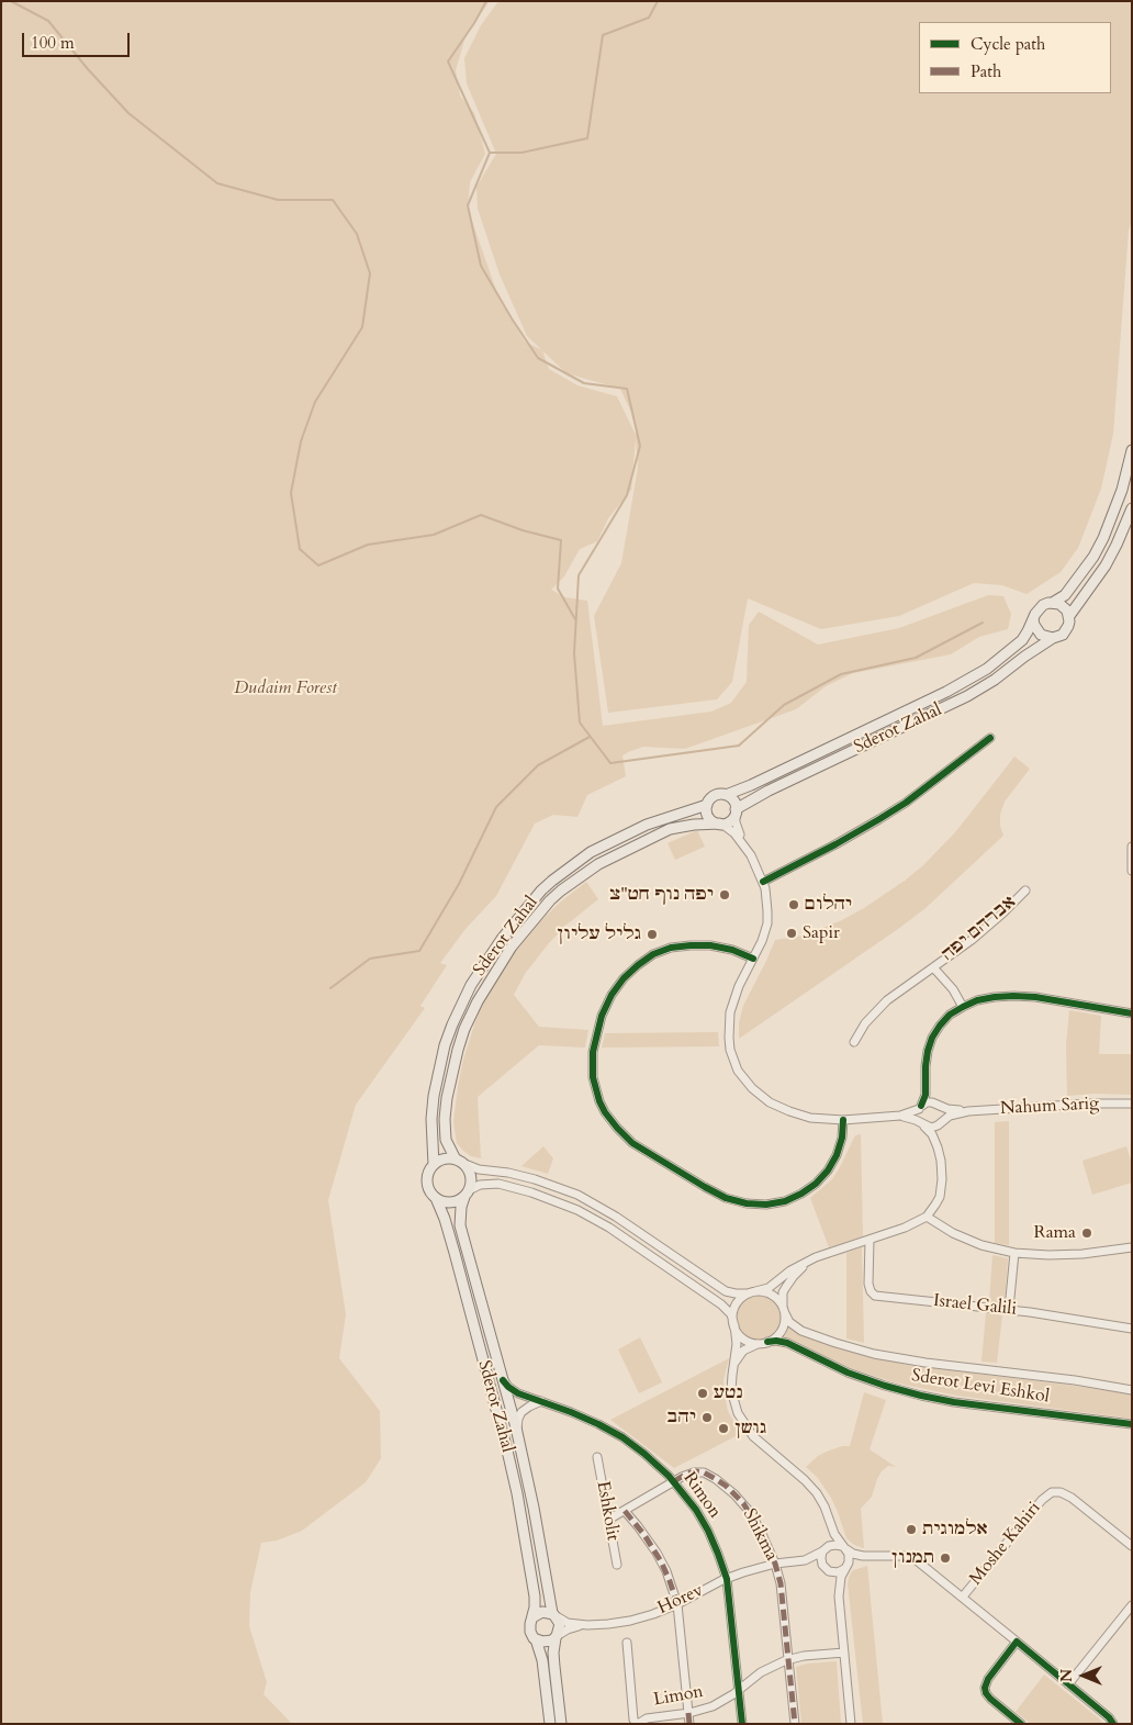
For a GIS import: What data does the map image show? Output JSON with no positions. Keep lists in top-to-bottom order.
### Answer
{
  "streets": {
    "main road": ["Sderot Zahal"],
    "street": [
      "אברהם יפה",
      "Nahum Sarig",
      "Israel Galili",
      "Sderot Levi Eshkol",
      "Rimon",
      "Eshkolit",
      "Shikma",
      "Moshe Kahiri",
      "Horev",
      "Limon"
    ]
  },
  "crossings": [
    ["Sderot Zahal", "Rimon"],
    ["Sderot Zahal", "Horev"],
    ["Rimon", "Shikma"],
    ["Rimon", "Horev"],
    ["Rimon", "Limon"],
    ["Eshkolit", "Shikma"],
    ["Shikma", "Horev"],
    ["Shikma", "Limon"],
    ["Moshe Kahiri", "Horev"]
  ],
  "parks": ["Dudaim Forest"],
  "places": [
    "יפה נוף חט\"צ",
    "יהלום",
    "Sapir",
    "גליל עליון",
    "Rama",
    "נטע",
    "יהב",
    "גושן",
    "אלמוגית",
    "תמנון"
  ],
  "legend": ["Cycle path", "Path"],
  "scale_bar": "100 m",
  "north": "left"
}
